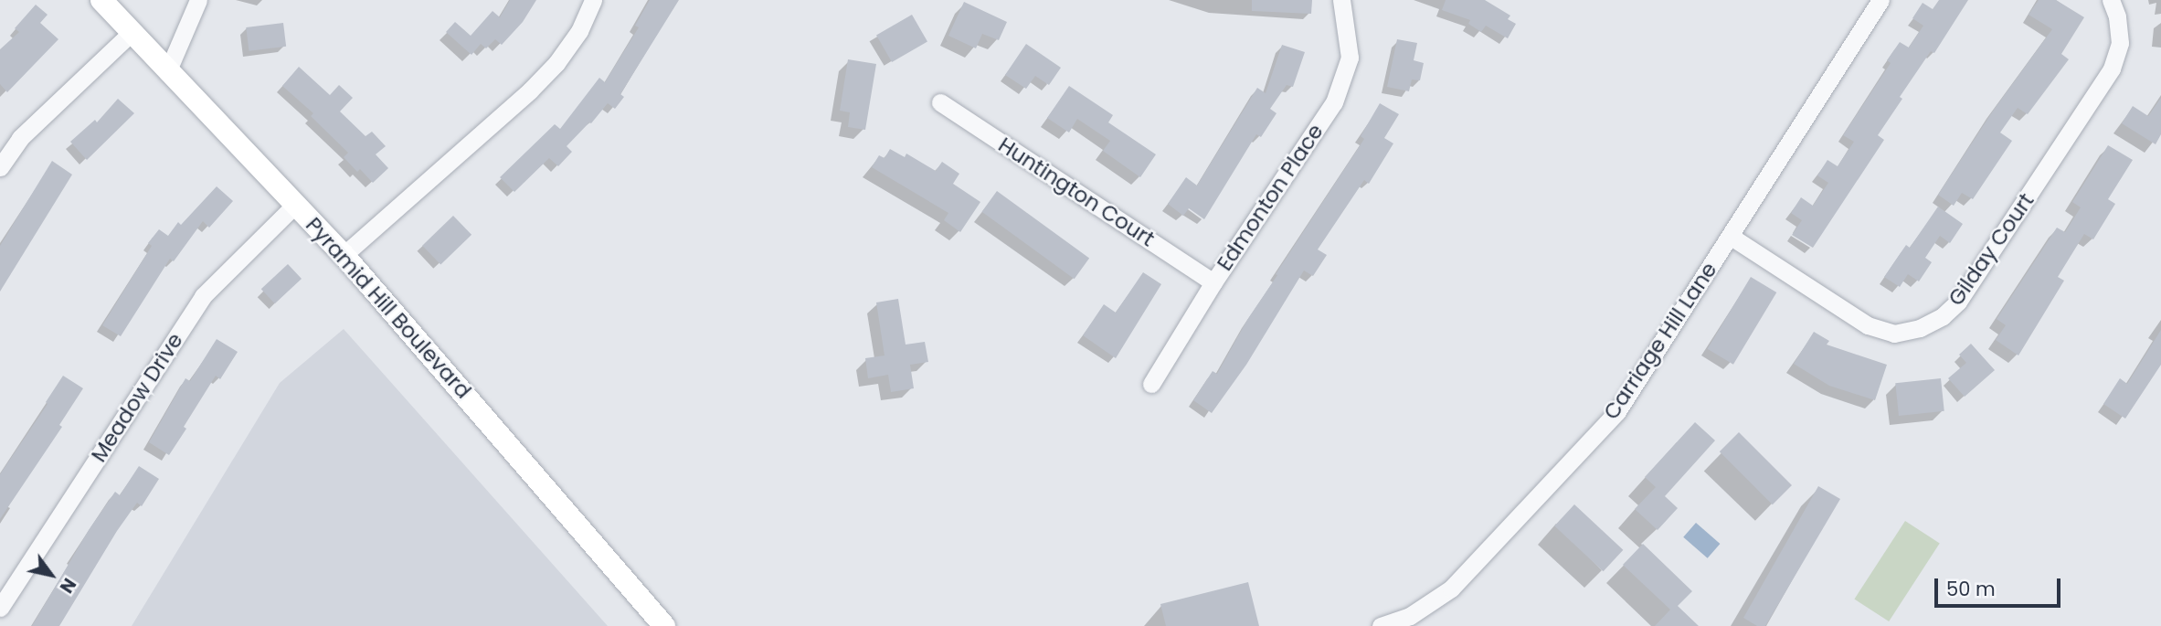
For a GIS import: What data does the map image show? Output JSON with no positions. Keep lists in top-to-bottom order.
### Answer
{
  "streets": {
    "main road": ["Pyramid Hill Boulevard"],
    "street": [
      "Huntington Court",
      "Edmonton Place",
      "Gilday Court",
      "Carriage Hill Lane",
      "Meadow Drive"
    ]
  },
  "crossings": [
    ["Huntington Court", "Edmonton Place"],
    ["Gilday Court", "Carriage Hill Lane"],
    ["Pyramid Hill Boulevard", "Meadow Drive"]
  ],
  "scale_bar": "50 m",
  "north": "bottom right"
}
